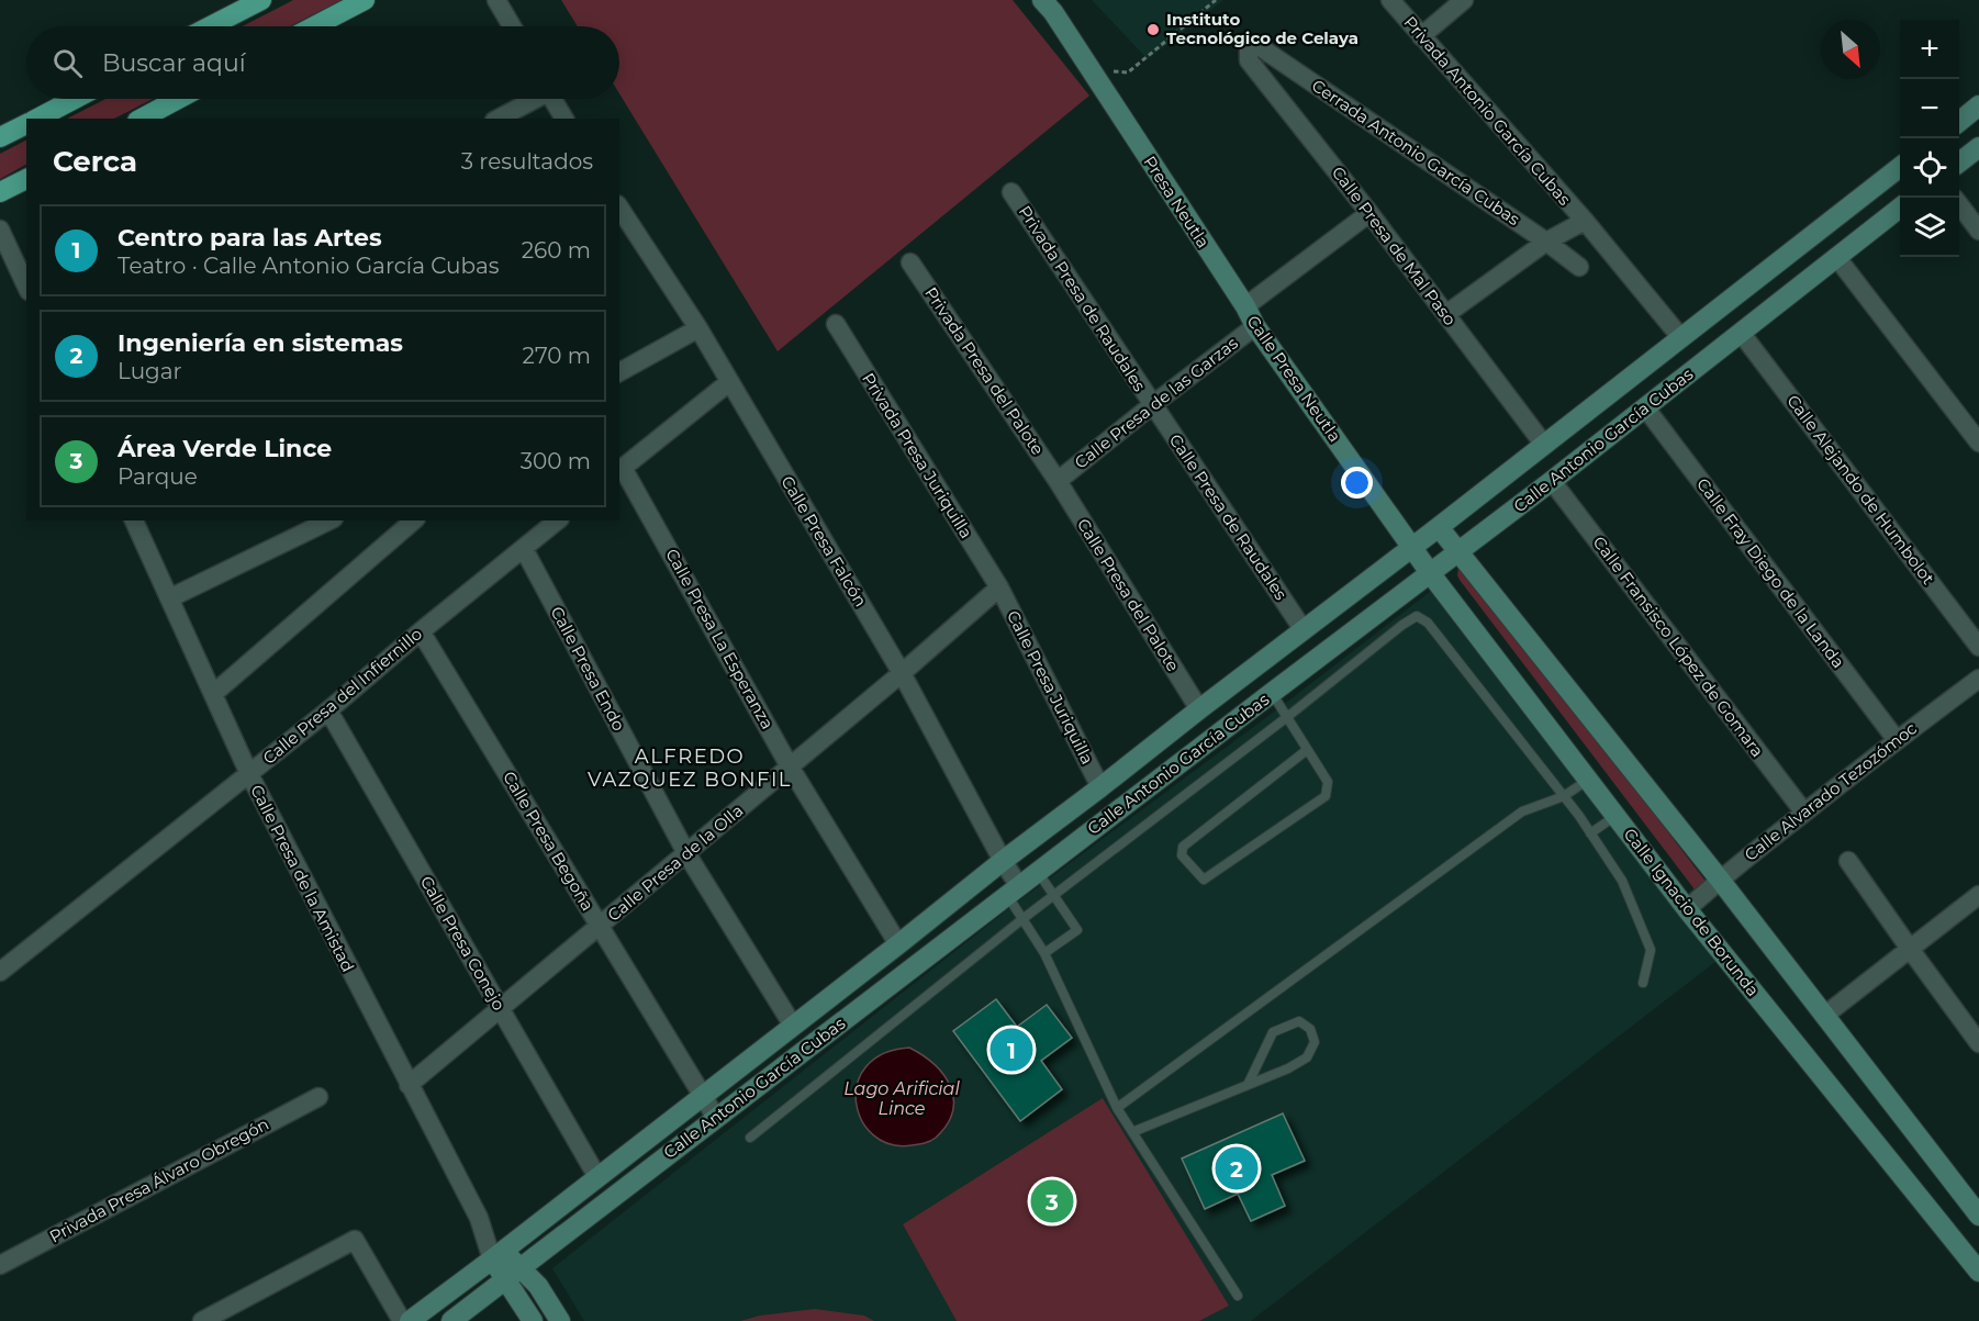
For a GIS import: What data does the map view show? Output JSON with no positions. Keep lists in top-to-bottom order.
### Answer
{
  "streets": {
    "street": [
      "Privada Antonio García Cubas",
      "Cerrada Antonio García Cubas",
      "Presa Neutla",
      "Calle Presa de Mal Paso",
      "Privada Presa de Raudales",
      "Privada Presa del Palote",
      "Calle Presa Neutla",
      "Calle Presa de las Garzas",
      "Calle Antonio García Cubas",
      "Privada Presa Juriquilla",
      "Calle Alejando de Humbolot",
      "Calle Presa de Raudales",
      "Calle Presa Falcón",
      "Calle Fray Diego de la Landa",
      "Calle Presa del Palote",
      "Calle Presa La Esperanza",
      "Calle Fransisco López de Gomara",
      "Calle Presa Endo",
      "Calle Presa Juriquilla",
      "Calle Presa del Infiernillo",
      "Calle Alvarado Tezozómoc",
      "Calle Presa Begoña",
      "Calle Presa de la Olla",
      "Calle Presa de la Amistad",
      "Calle Ignacio de Borunda",
      "Calle Presa Conejo",
      "Privada Presa Álvaro Obregón"
    ]
  },
  "crossings": [
    ["Cerrada Antonio García Cubas", "Calle Presa de Mal Paso"],
    ["Presa Neutla", "Calle Presa Neutla"],
    ["Calle Presa de Mal Paso", "Calle Antonio García Cubas"],
    ["Privada Presa de Raudales", "Calle Presa de las Garzas"],
    ["Privada Presa de Raudales", "Calle Presa de Raudales"],
    ["Privada Presa del Palote", "Calle Presa de las Garzas"],
    ["Privada Presa del Palote", "Calle Presa del Palote"],
    ["Calle Presa Neutla", "Calle Presa de las Garzas"],
    ["Calle Presa Neutla", "Calle Antonio García Cubas"],
    ["Calle Presa Neutla", "Calle Ignacio de Borunda"],
    ["Calle Presa de las Garzas", "Calle Presa de Raudales"],
    ["Calle Presa de las Garzas", "Calle Presa del Palote"],
    ["Calle Antonio García Cubas", "Calle Alejando de Humbolot"],
    ["Calle Antonio García Cubas", "Calle Presa de Raudales"],
    ["Calle Antonio García Cubas", "Calle Presa Falcón"],
    ["Calle Antonio García Cubas", "Calle Fray Diego de la Landa"],
    ["Calle Antonio García Cubas", "Calle Presa del Palote"],
    ["Calle Antonio García Cubas", "Calle Presa La Esperanza"],
    ["Calle Antonio García Cubas", "Calle Fransisco López de Gomara"],
    ["Calle Antonio García Cubas", "Calle Presa Endo"],
    ["Calle Antonio García Cubas", "Calle Presa Juriquilla"],
    ["Calle Antonio García Cubas", "Calle Presa Begoña"],
    ["Calle Antonio García Cubas", "Calle Presa de la Amistad"],
    ["Calle Antonio García Cubas", "Calle Ignacio de Borunda"],
    ["Calle Antonio García Cubas", "Calle Presa Conejo"],
    ["Privada Presa Juriquilla", "Calle Presa Juriquilla"],
    ["Privada Presa Juriquilla", "Calle Presa de la Olla"],
    ["Calle Presa Falcón", "Calle Presa de la Olla"],
    ["Calle Fray Diego de la Landa", "Calle Alvarado Tezozómoc"],
    ["Calle Presa La Esperanza", "Calle Presa de la Olla"],
    ["Calle Fransisco López de Gomara", "Calle Alvarado Tezozómoc"],
    ["Calle Presa Endo", "Calle Presa del Infiernillo"],
    ["Calle Presa Endo", "Calle Presa de la Olla"],
    ["Calle Presa Juriquilla", "Calle Presa de la Olla"],
    ["Calle Presa del Infiernillo", "Calle Presa Begoña"],
    ["Calle Presa del Infiernillo", "Calle Presa de la Amistad"],
    ["Calle Presa del Infiernillo", "Calle Presa Conejo"],
    ["Calle Alvarado Tezozómoc", "Calle Ignacio de Borunda"],
    ["Calle Presa Begoña", "Calle Presa de la Olla"],
    ["Calle Presa de la Olla", "Calle Presa de la Amistad"],
    ["Calle Presa de la Olla", "Calle Presa Conejo"]
  ],
  "districts": ["ALFREDO VAZQUEZ BONFIL"],
  "water": ["Lago Arificial Lince"],
  "places": ["Instituto Tecnológico de Celaya"],
  "north": "bottom right",
  "page": {
    "map_buttons": ["+", "−"],
    "search": "Buscar aquí",
    "heading": ["Cerca", "3 resultados"],
    "list": [
      {
        "mark": "1",
        "name": "Centro para las Artes",
        "note": "Teatro · Calle Antonio García Cubas",
        "value": "260 m"
      },
      {
        "mark": "2",
        "name": "Ingeniería en sistemas",
        "note": "Lugar",
        "value": "270 m"
      },
      {
        "mark": "3",
        "name": "Área Verde Lince",
        "note": "Parque",
        "value": "300 m"
      }
    ],
    "pins": ["1", "2", "3"]
  }
}
